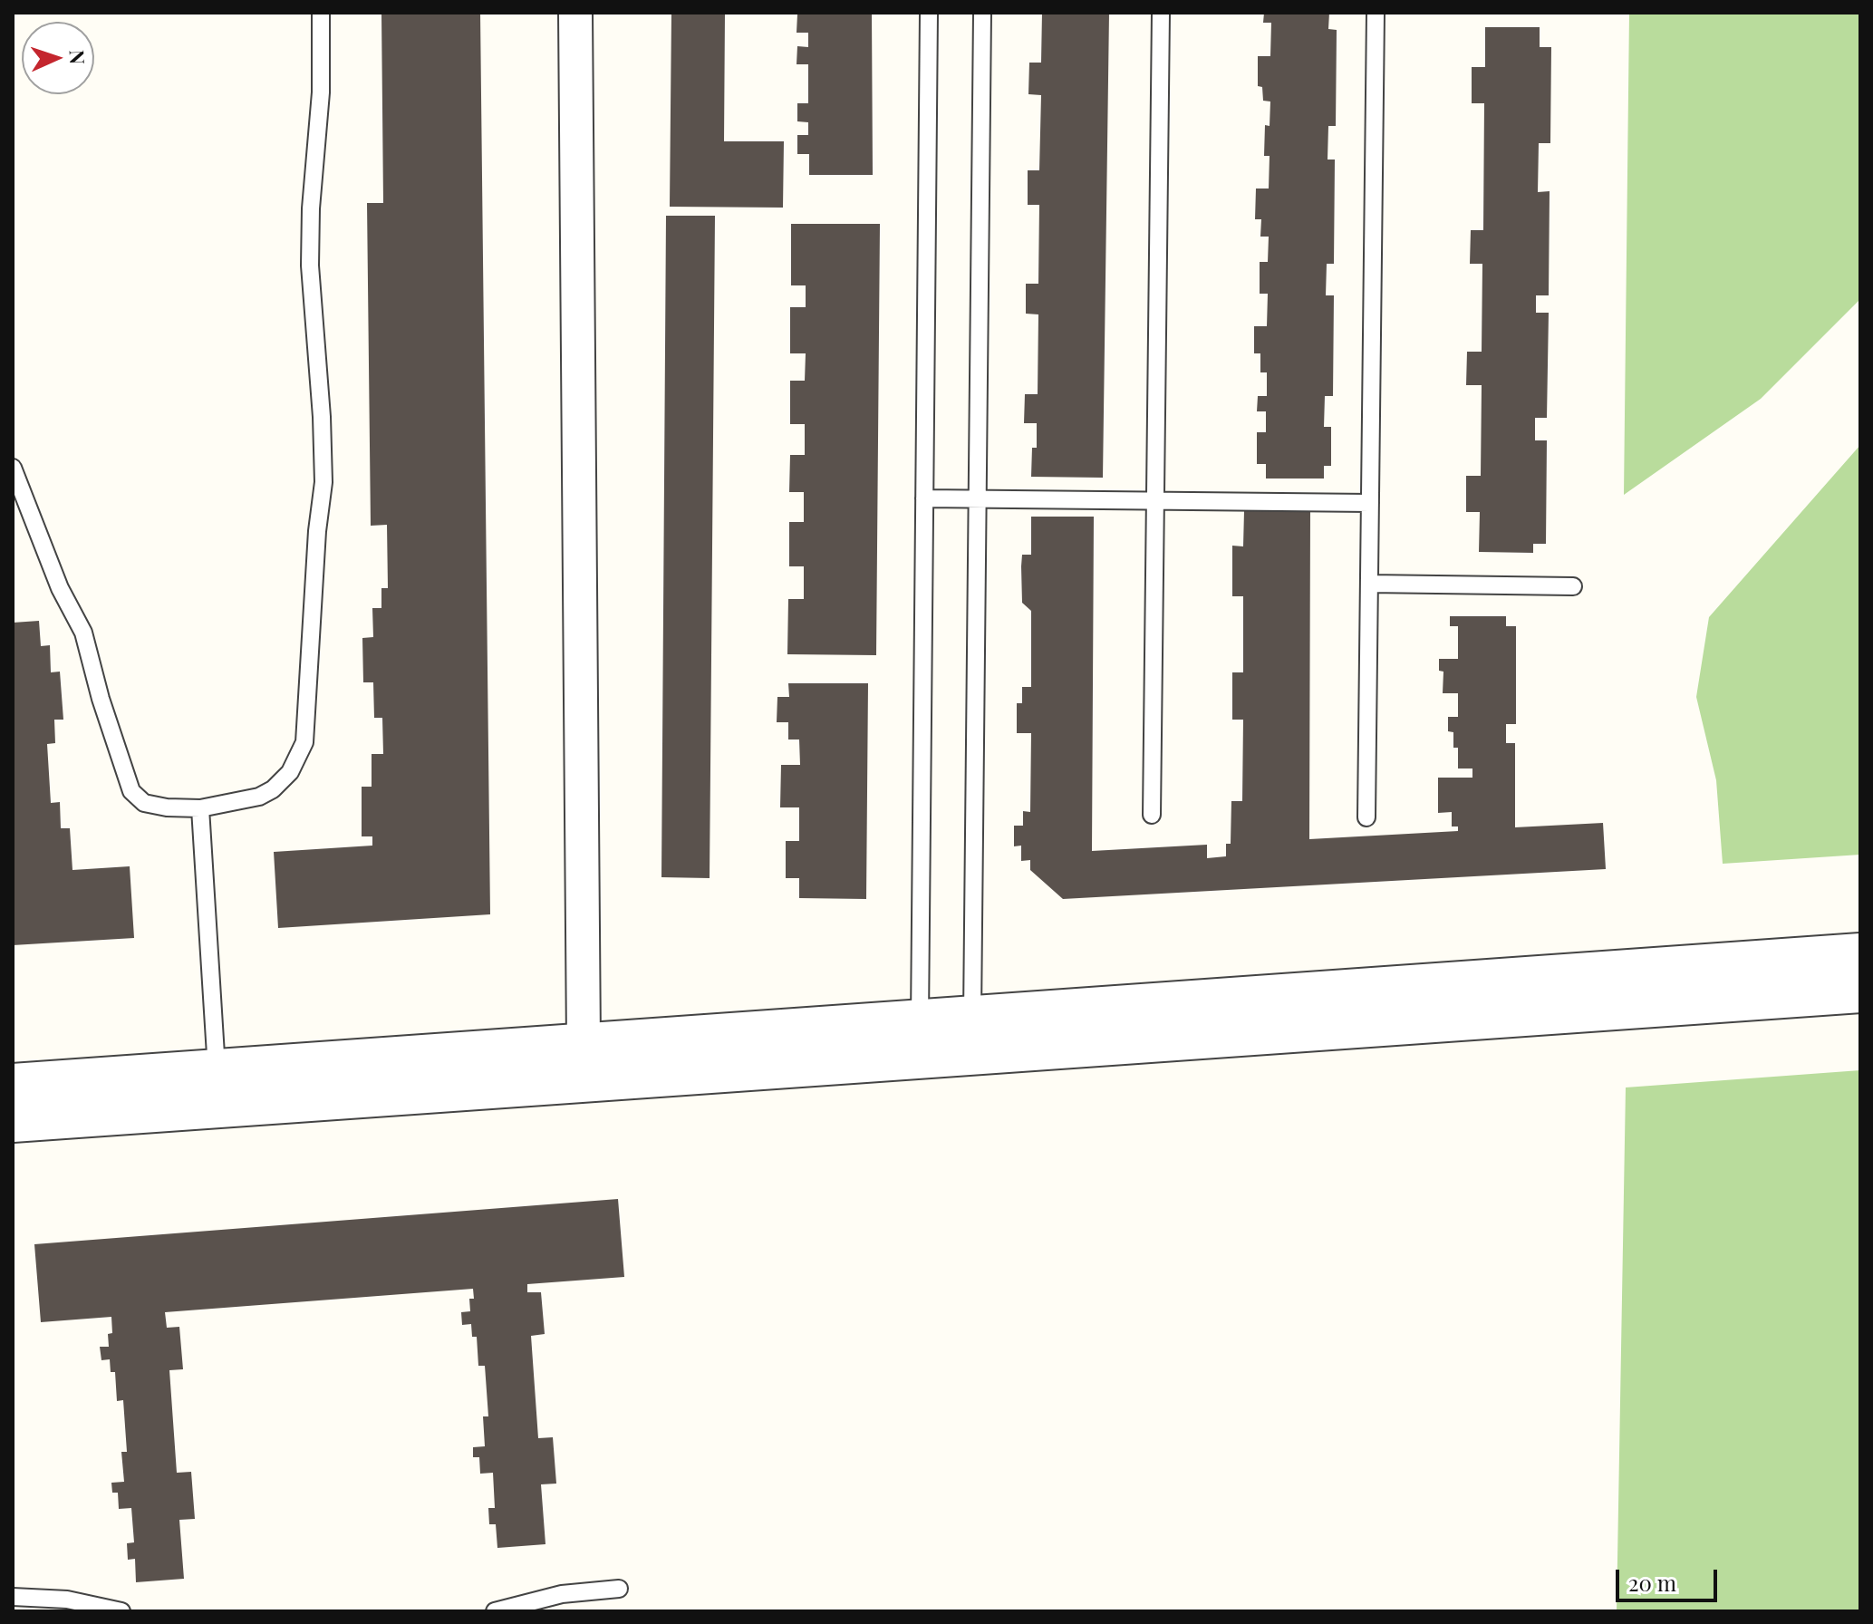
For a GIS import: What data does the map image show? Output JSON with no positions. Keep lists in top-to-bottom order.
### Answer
{
  "scale_bar": "20 m",
  "north": "right"
}
